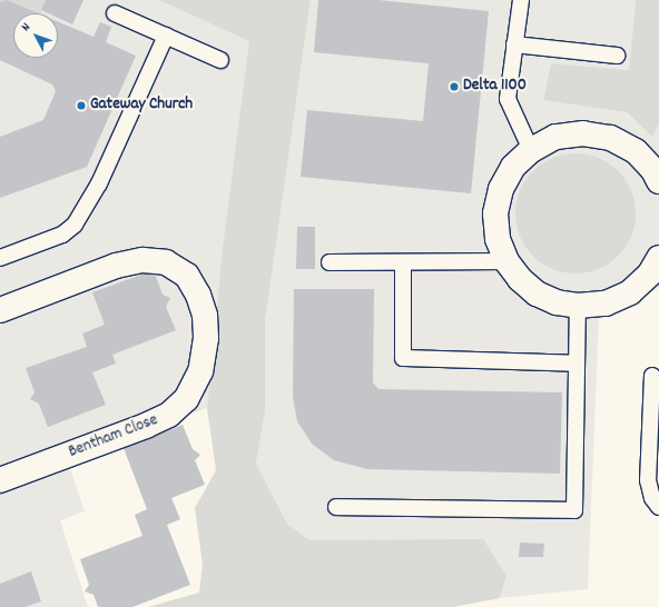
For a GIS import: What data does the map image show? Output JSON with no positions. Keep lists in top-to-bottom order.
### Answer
{
  "streets": {
    "street": ["Bentham Close"]
  },
  "places": ["Delta 1100", "Gateway Church"],
  "north": "top left"
}
